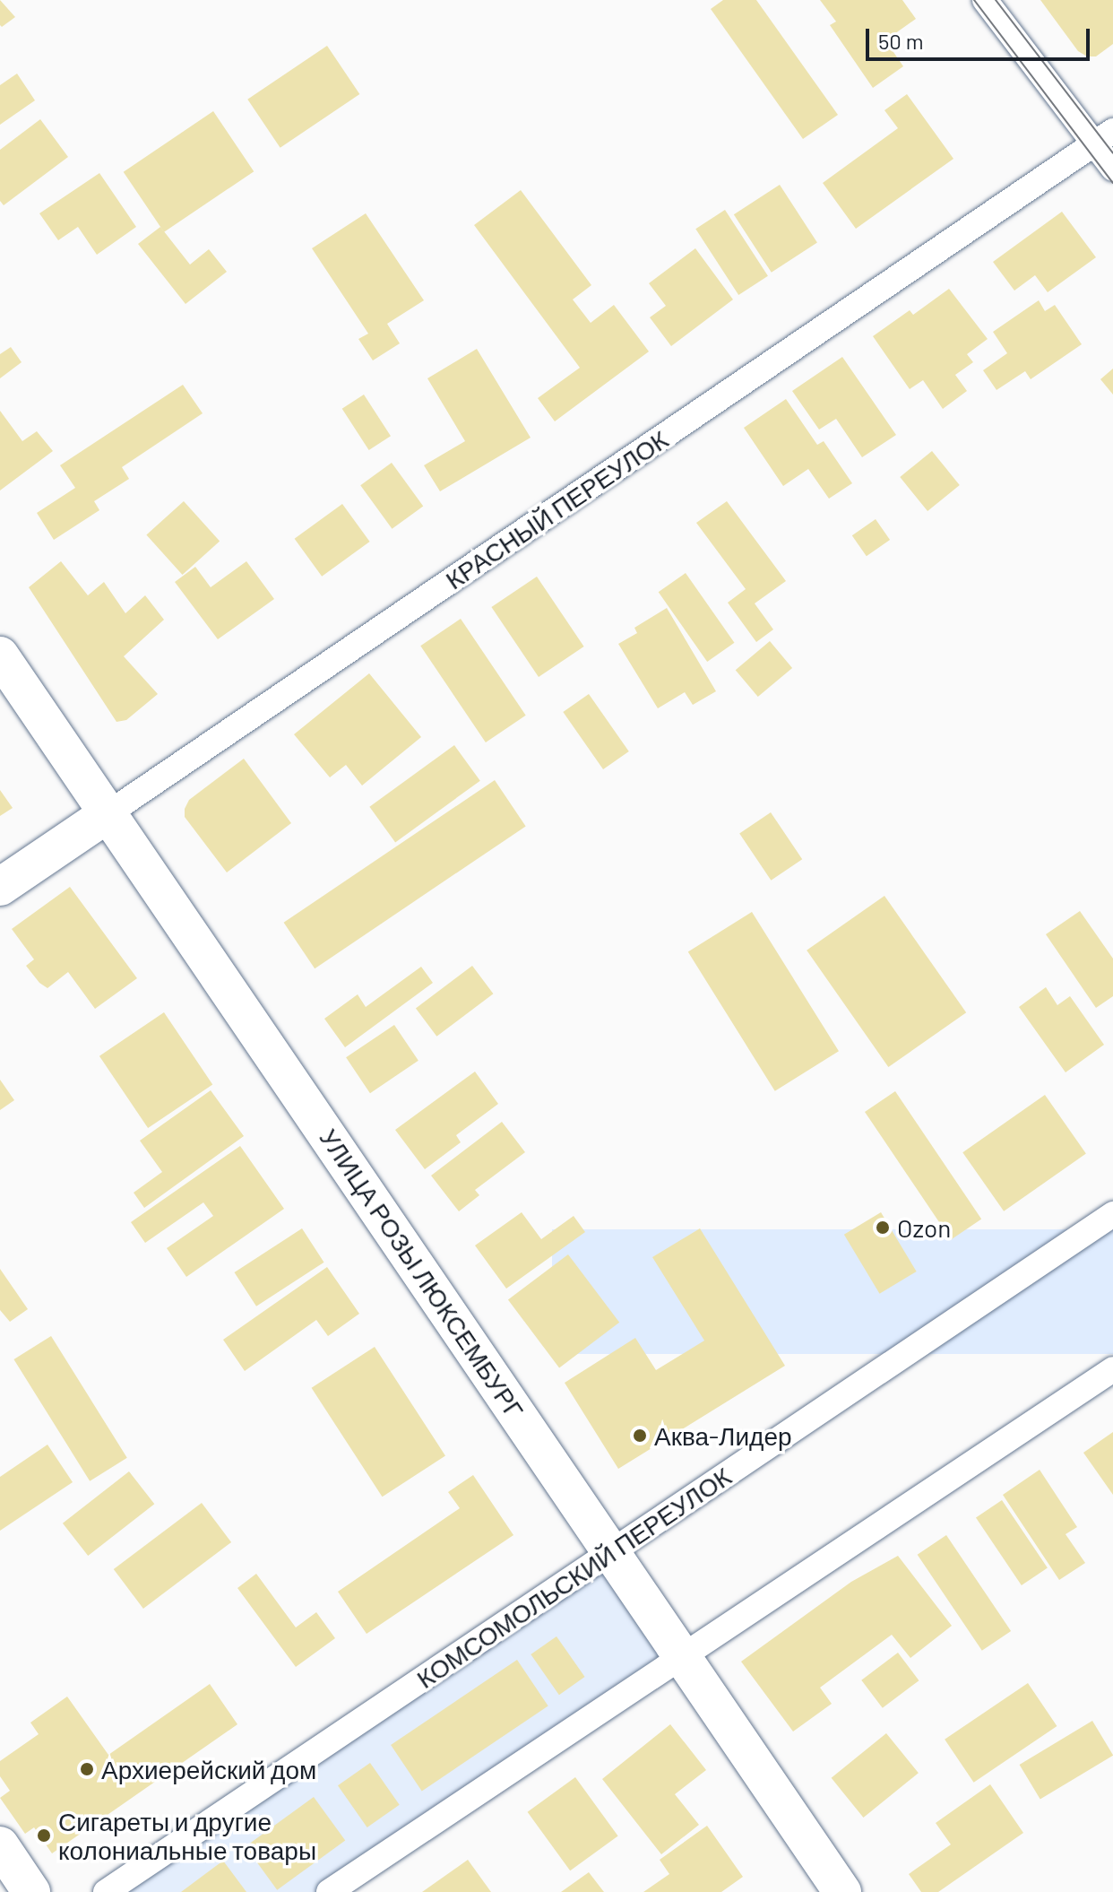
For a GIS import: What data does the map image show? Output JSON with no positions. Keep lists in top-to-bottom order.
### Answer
{
  "streets": {
    "street": ["КРАСНЫЙ ПЕРЕУЛОК", "УЛИЦА РОЗЫ ЛЮКСЕМБУРГ", "КОМСОМОЛЬСКИЙ ПЕРЕУЛОК"]
  },
  "crossings": [
    ["КРАСНЫЙ ПЕРЕУЛОК", "УЛИЦА РОЗЫ ЛЮКСЕМБУРГ"],
    ["УЛИЦА РОЗЫ ЛЮКСЕМБУРГ", "КОМСОМОЛЬСКИЙ ПЕРЕУЛОК"]
  ],
  "places": [
    "Ozon",
    "Аква-Лидер",
    "Архиерейский дом",
    "Сигареты и другие колониальные товары"
  ],
  "scale_bar": "50 m"
}
